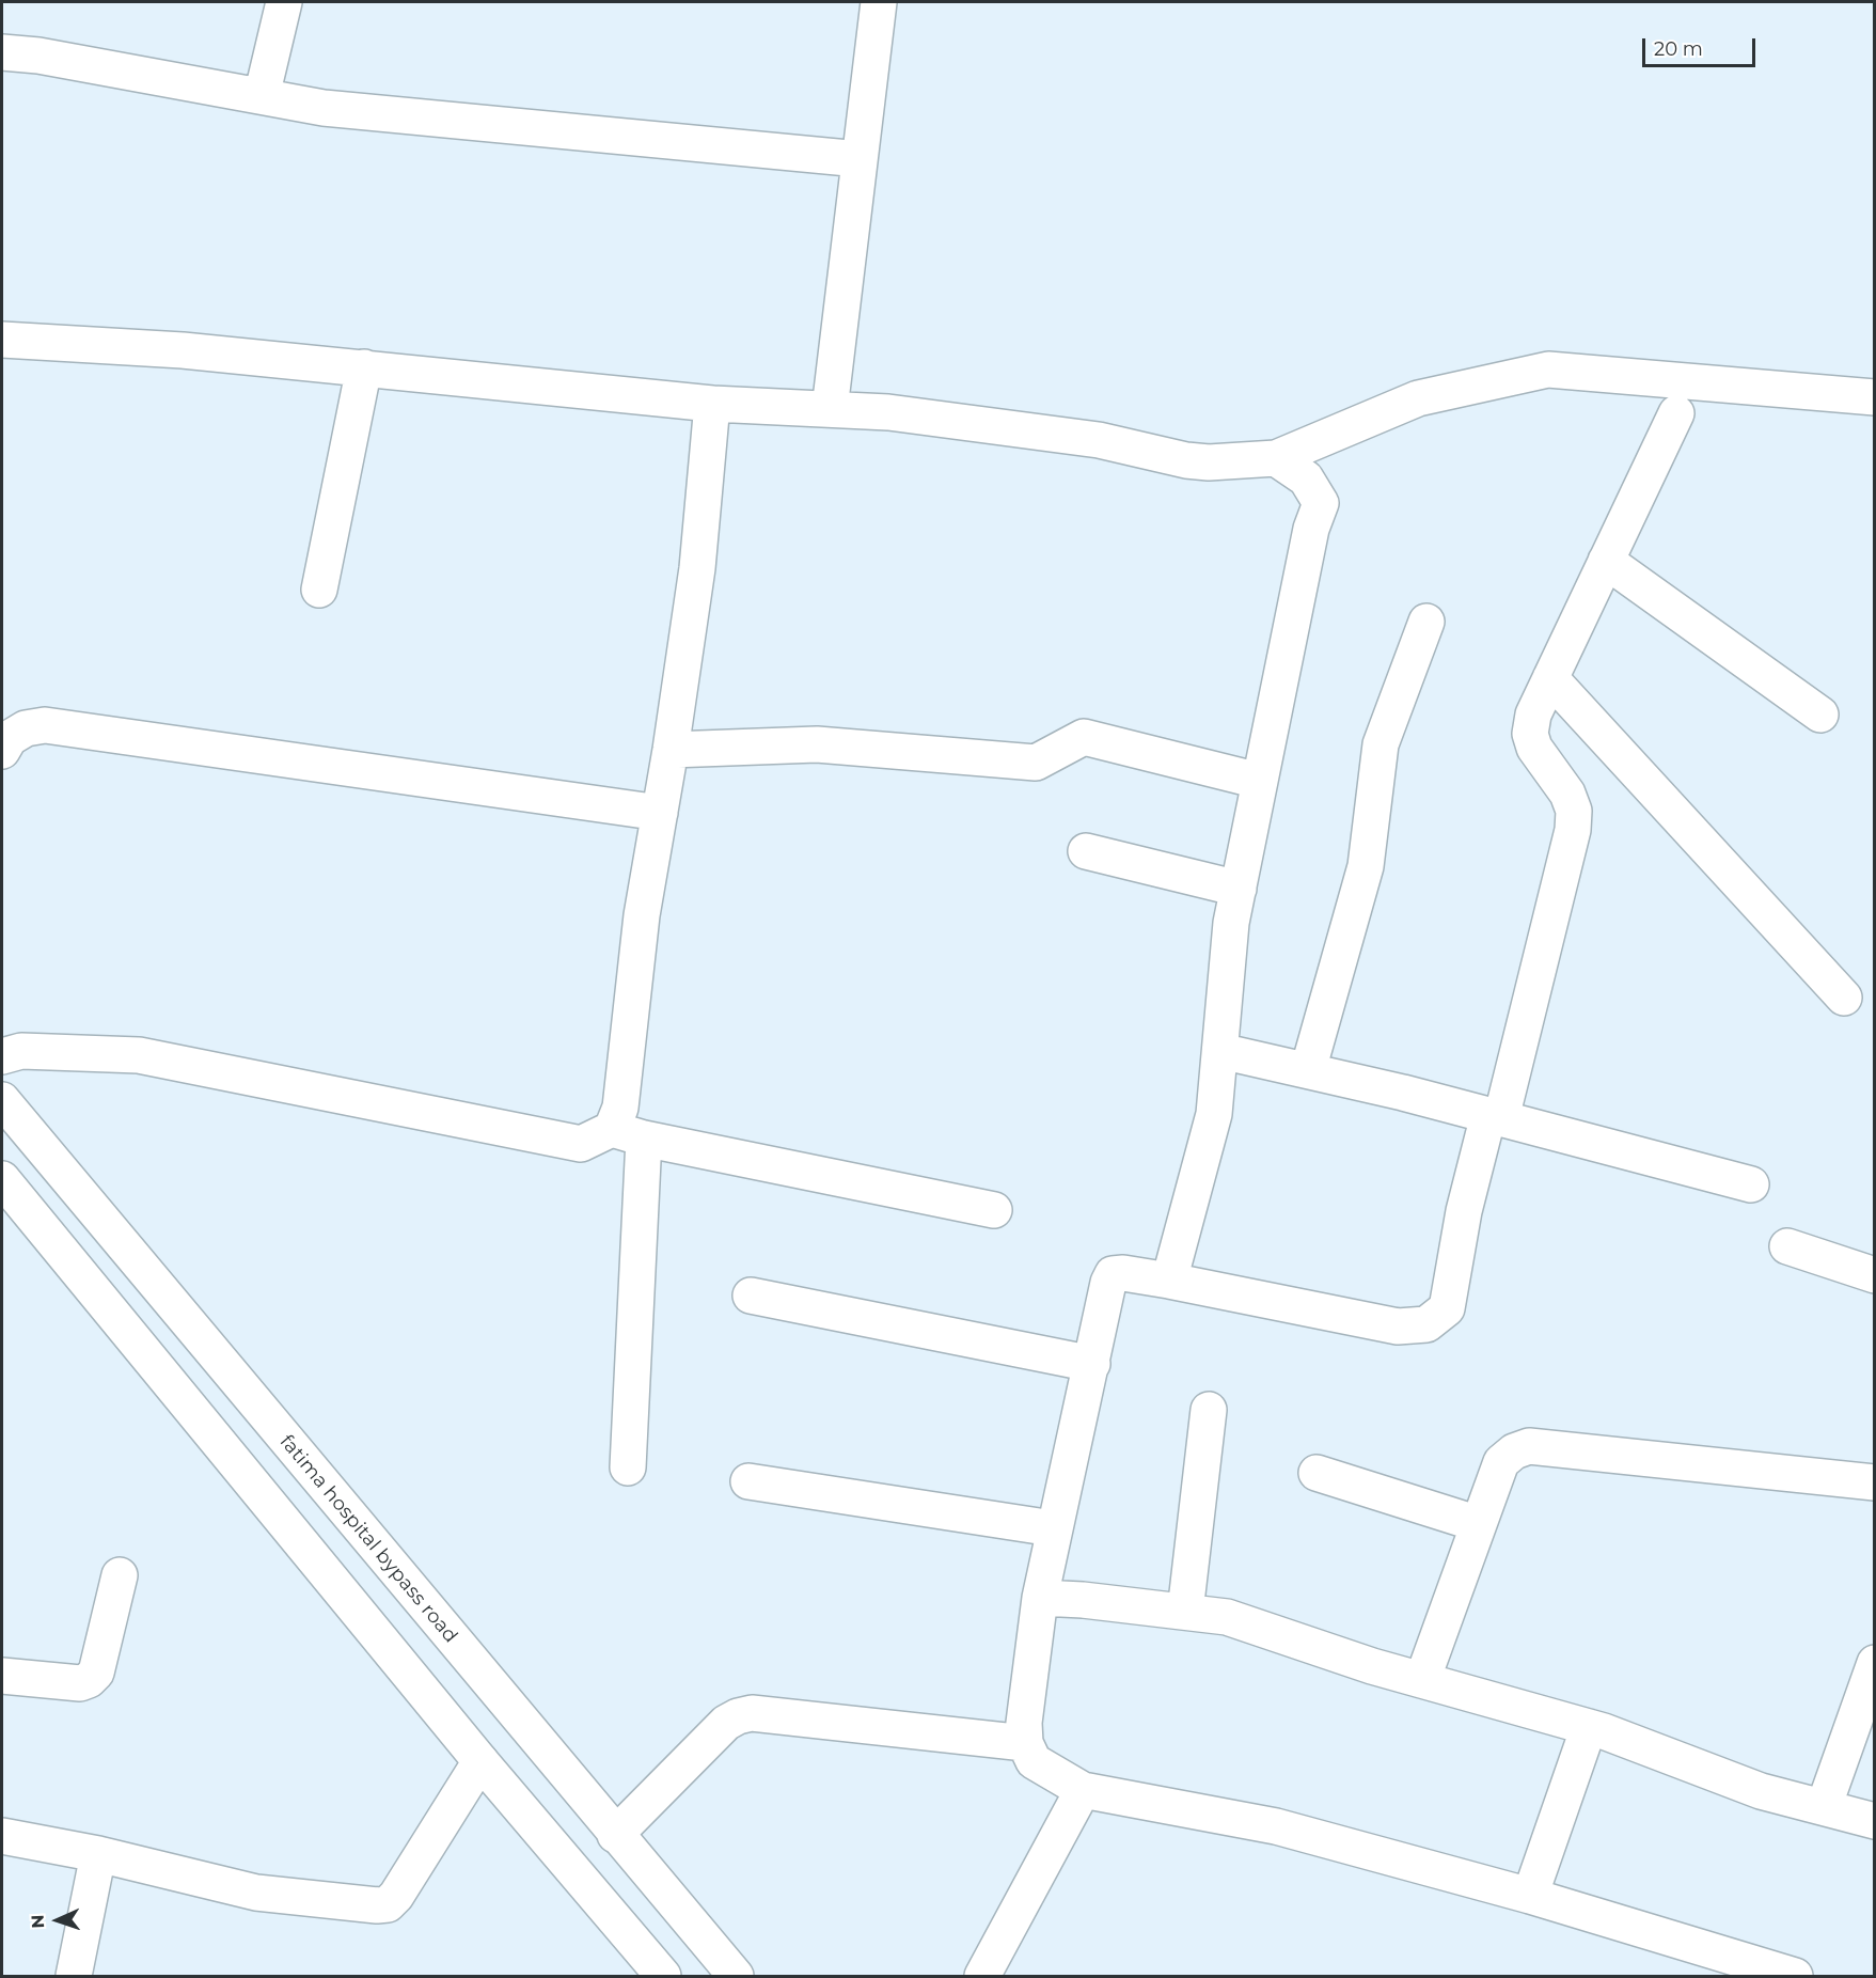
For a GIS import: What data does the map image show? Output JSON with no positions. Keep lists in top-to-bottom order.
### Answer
{
  "streets": {
    "main road": ["fatima hospital bypass road"]
  },
  "scale_bar": "20 m",
  "north": "left"
}
